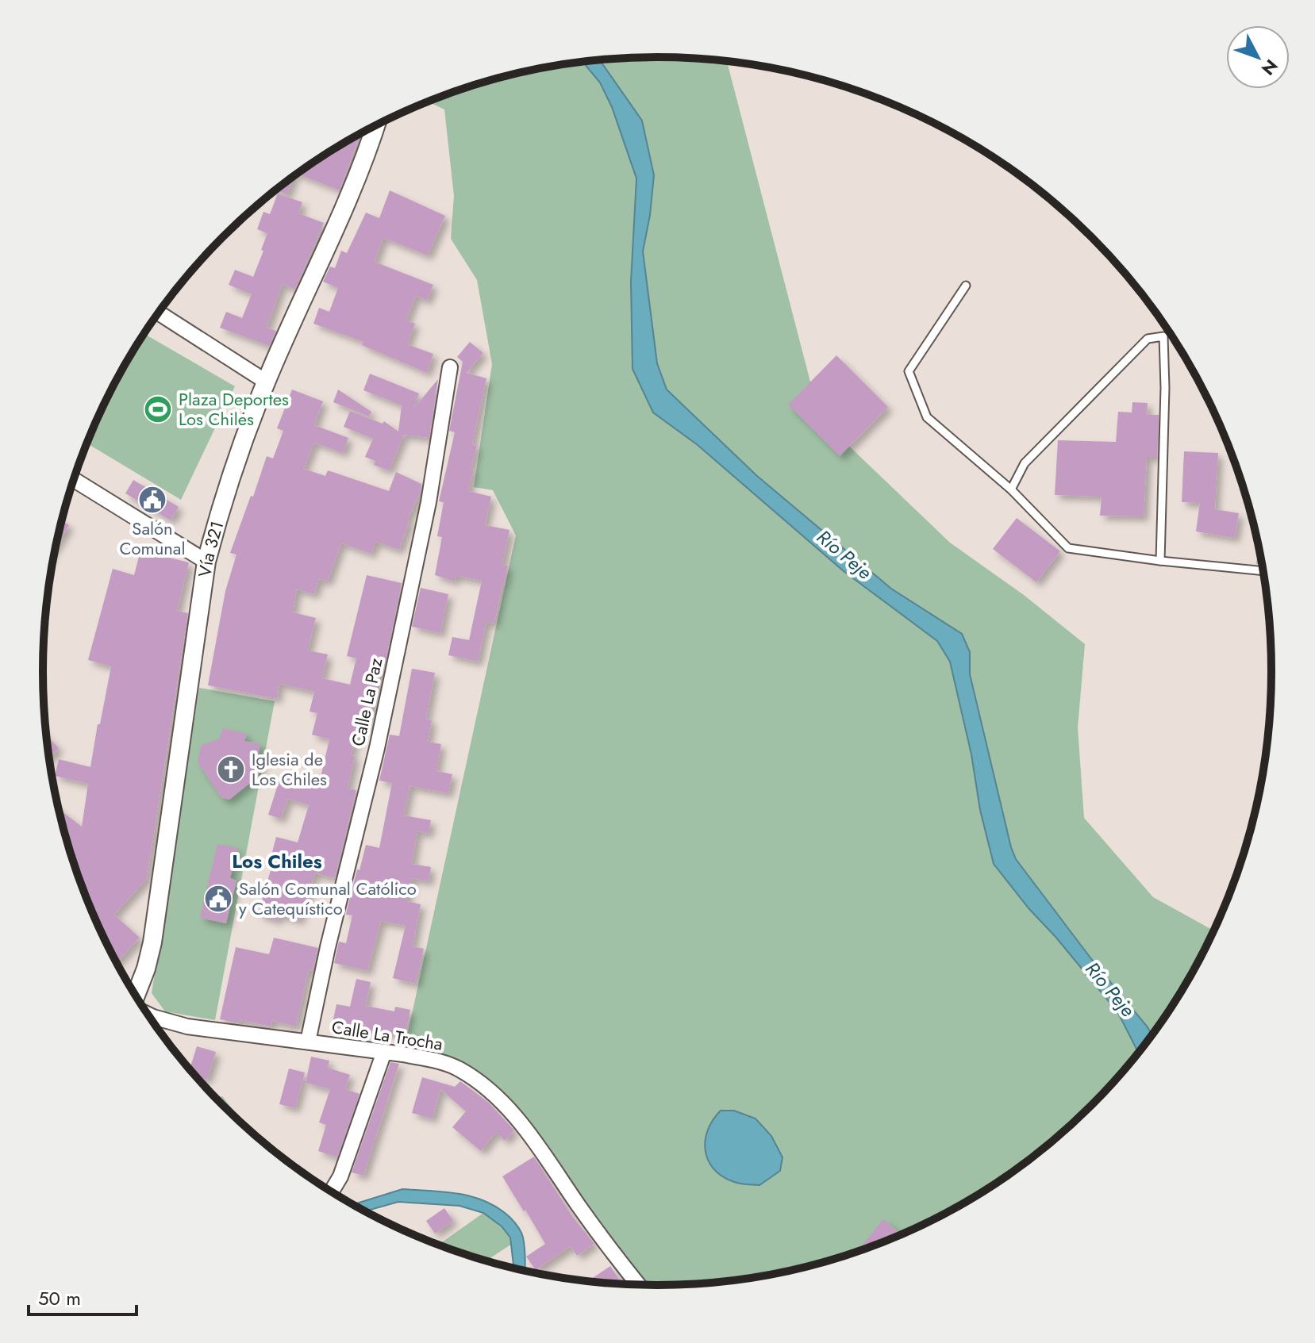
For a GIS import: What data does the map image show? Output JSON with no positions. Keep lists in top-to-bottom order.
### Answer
{
  "streets": {
    "street": ["Vía 321", "Calle La Paz", "Calle La Trocha"]
  },
  "crossings": [
    ["Calle La Paz", "Calle La Trocha"]
  ],
  "districts": ["Los Chiles"],
  "water": ["Río Peje"],
  "places": {
    "sports": ["Plaza Deportes Los Chiles"],
    "public building": ["Salón Comunal", "Salón Comunal Católico y Catequístico"],
    "church": ["Iglesia de Los Chiles"]
  },
  "scale_bar": "50 m",
  "north": "bottom right"
}
